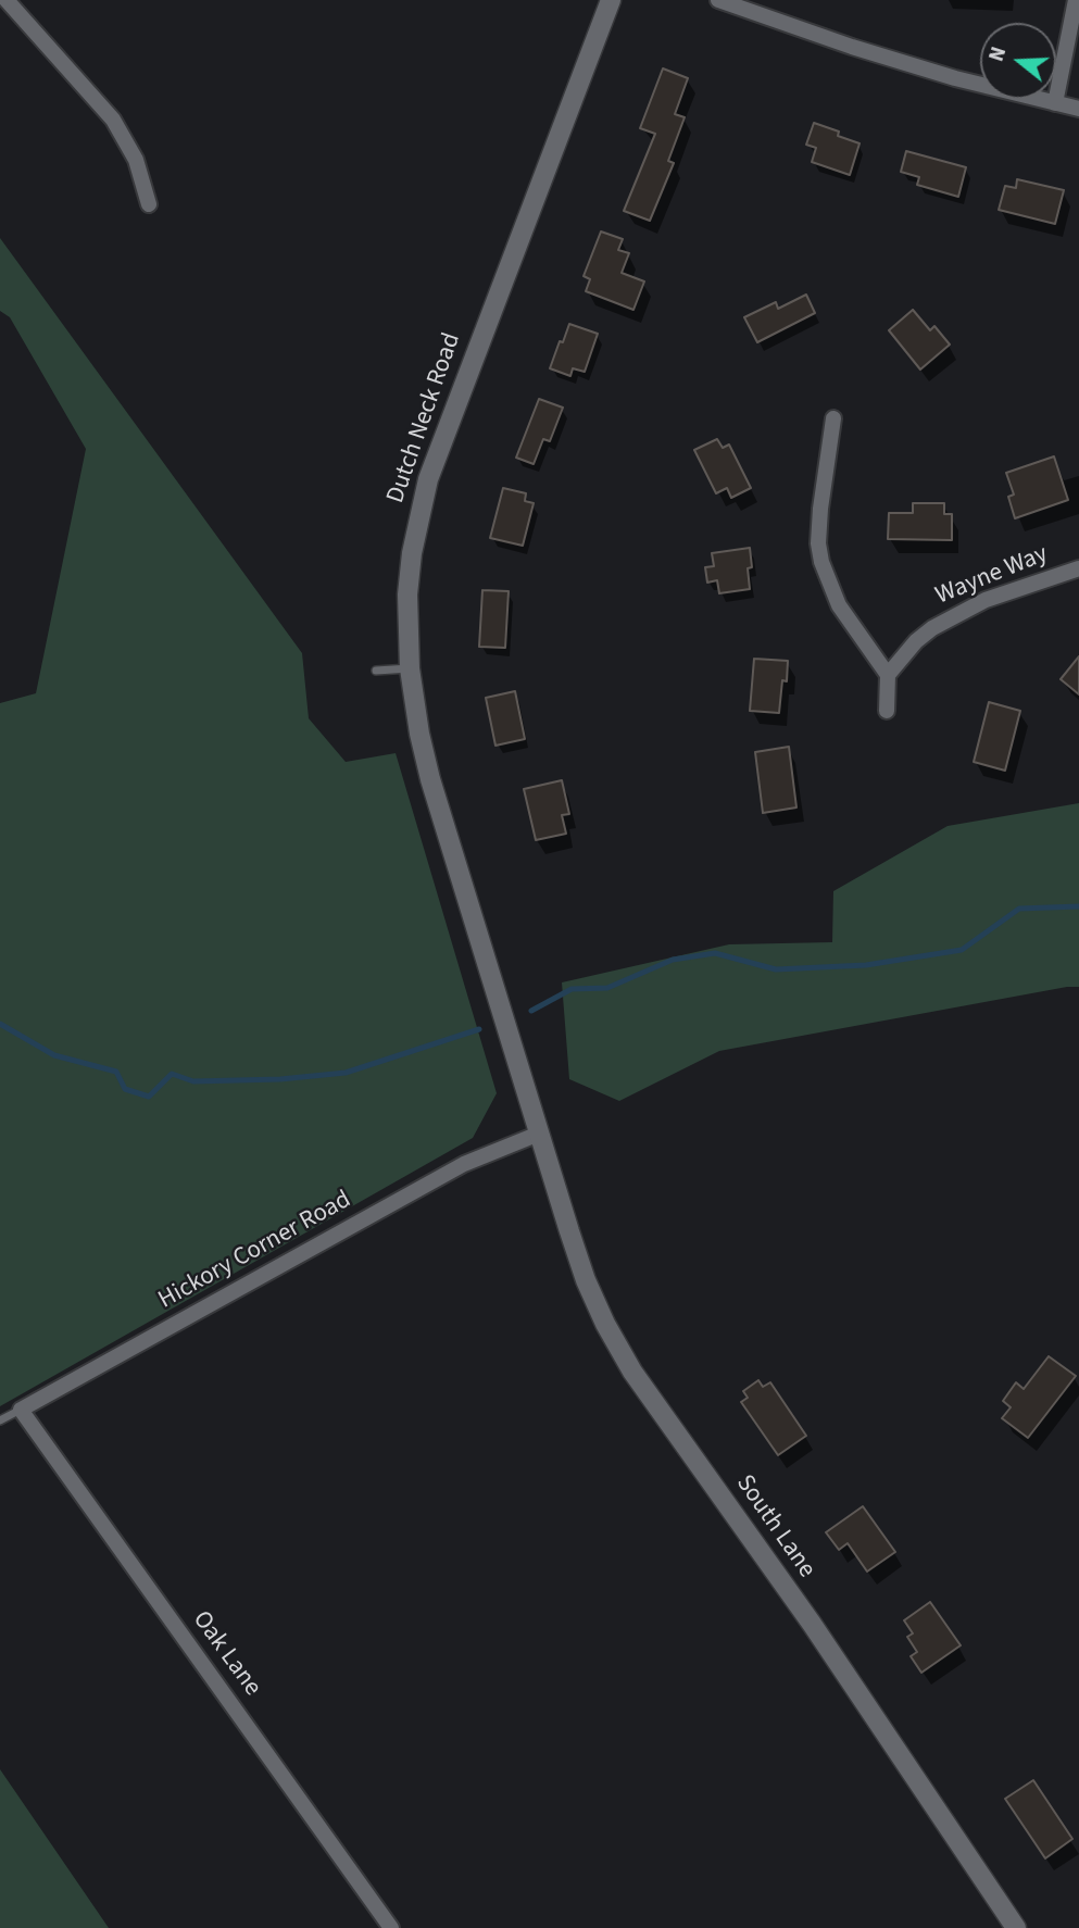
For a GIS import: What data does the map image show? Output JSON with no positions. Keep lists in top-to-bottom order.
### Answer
{
  "streets": {
    "street": [
      "Dutch Neck Road",
      "Wayne Way",
      "Hickory Corner Road",
      "South Lane",
      "Oak Lane"
    ]
  },
  "crossings": [
    ["Dutch Neck Road", "Hickory Corner Road"],
    ["Dutch Neck Road", "South Lane"],
    ["Hickory Corner Road", "South Lane"],
    ["Hickory Corner Road", "Oak Lane"]
  ],
  "north": "left"
}
